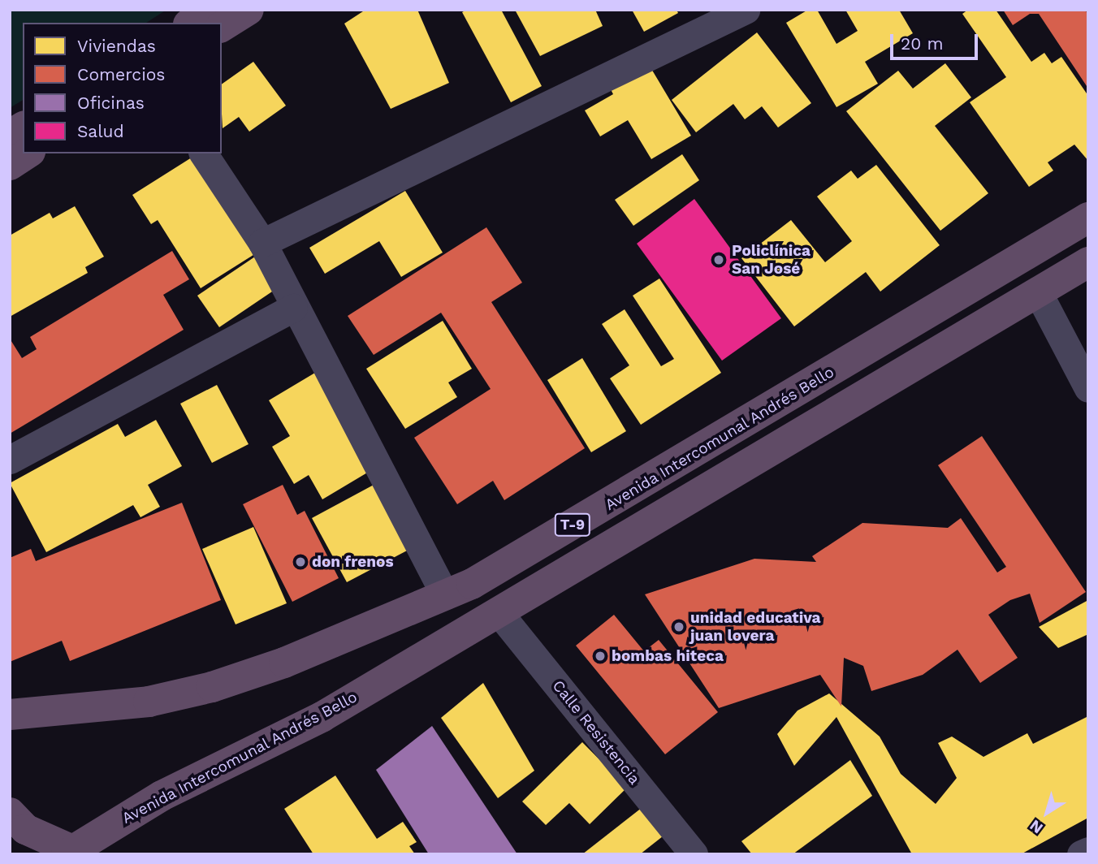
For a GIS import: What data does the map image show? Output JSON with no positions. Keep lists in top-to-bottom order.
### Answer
{
  "streets": {
    "highway": ["Avenida Intercomunal Andrés Bello", "T-9"],
    "street": ["Calle Resistencia"]
  },
  "crossings": [
    ["Avenida Intercomunal Andrés Bello", "T-9"],
    ["Avenida Intercomunal Andrés Bello", "Calle Resistencia"]
  ],
  "places": [
    "Policlínica San José",
    "don frenos",
    "unidad educativa juan lovera",
    "bombas hiteca"
  ],
  "legend": [
    "Viviendas",
    "Comercios",
    "Oficinas",
    "Salud"
  ],
  "scale_bar": "20 m",
  "north": "bottom left"
}
